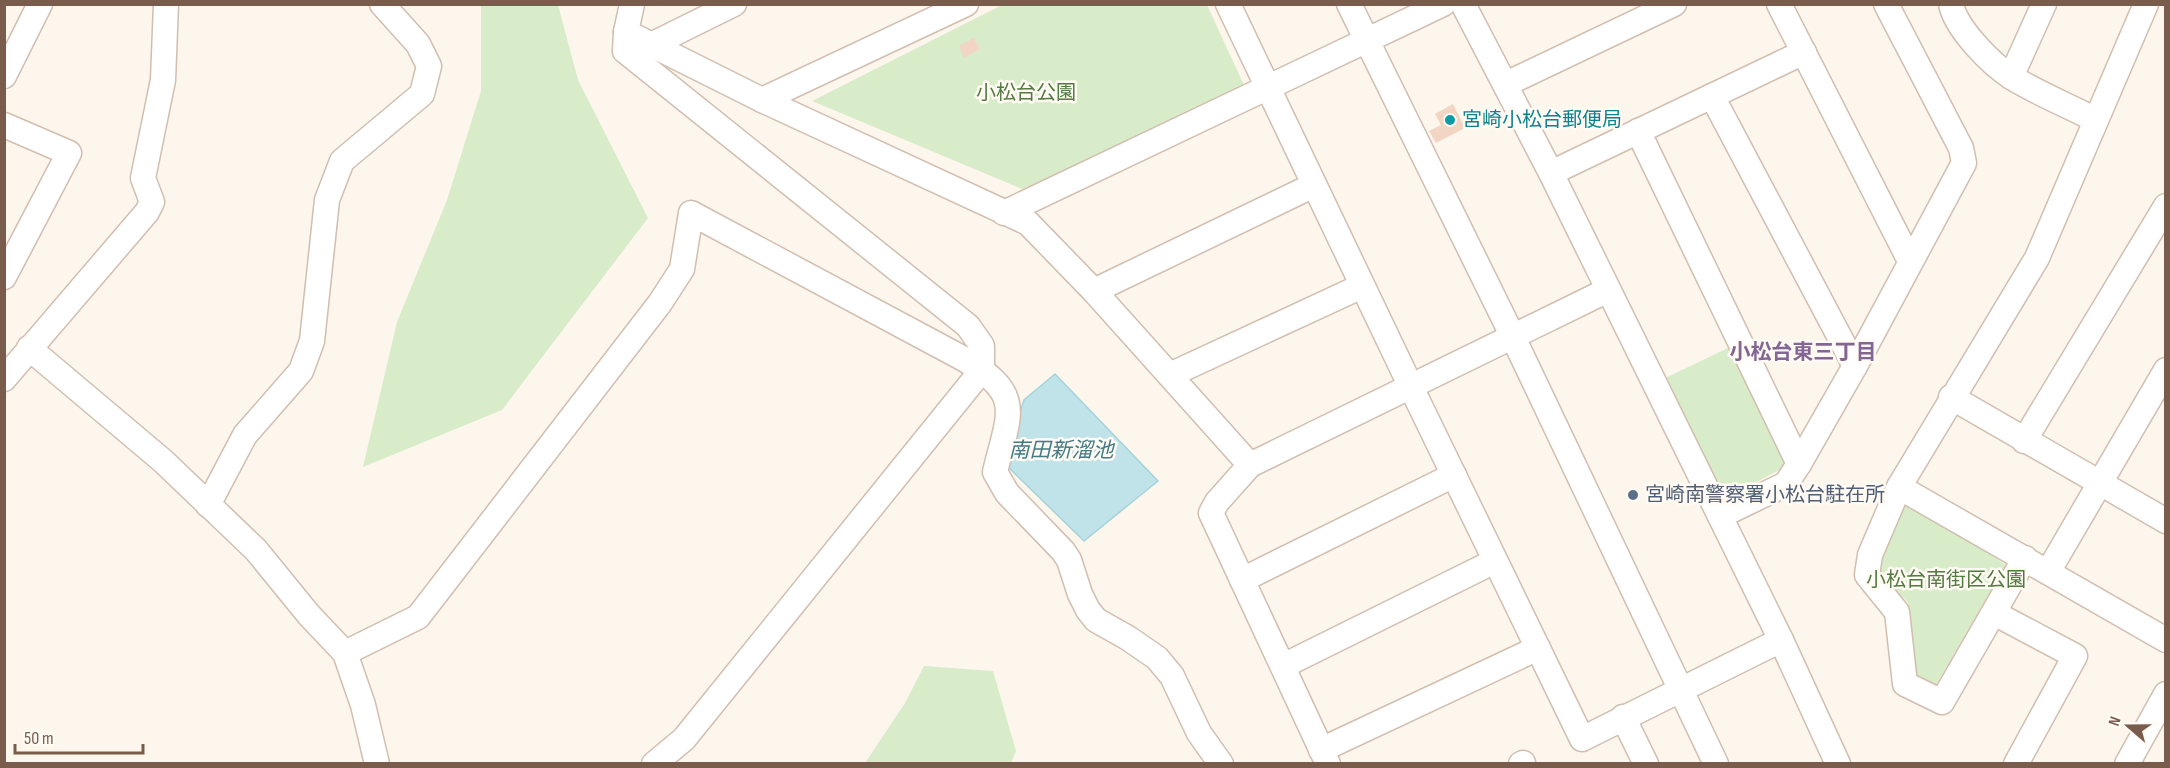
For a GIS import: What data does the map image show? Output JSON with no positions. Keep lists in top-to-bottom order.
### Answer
{
  "districts": ["小松台東三丁目"],
  "water": ["南田新溜池"],
  "parks": ["小松台公園", "小松台南街区公園"],
  "places": ["宮崎小松台郵便局", "宮崎南警察署小松台駐在所"],
  "scale_bar": "50 m",
  "north": "left"
}
